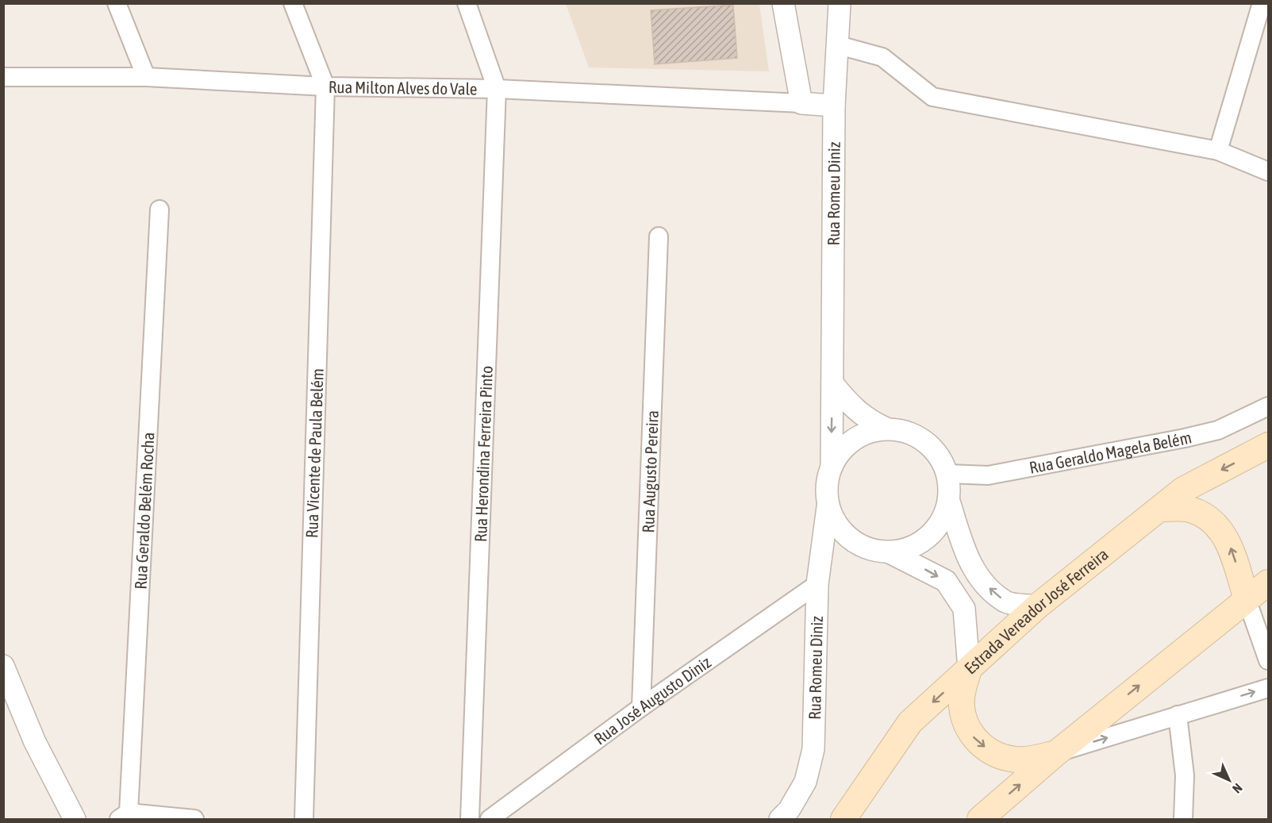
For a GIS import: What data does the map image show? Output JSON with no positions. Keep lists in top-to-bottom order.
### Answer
{
  "streets": {
    "main road": ["Estrada Vereador José Ferreira"],
    "street": [
      "Rua Milton Alves do Vale",
      "Rua Romeu Diniz",
      "Rua Geraldo Magela Belém",
      "Rua Vicente de Paula Belém",
      "Rua Herondina Ferreira Pinto",
      "Rua Augusto Pereira",
      "Rua Geraldo Belém Rocha",
      "Rua José Augusto Diniz"
    ]
  },
  "crossings": [
    ["Rua Milton Alves do Vale", "Rua Vicente de Paula Belém"],
    ["Rua Milton Alves do Vale", "Rua Herondina Ferreira Pinto"],
    ["Rua Romeu Diniz", "Rua Geraldo Magela Belém"],
    ["Rua Romeu Diniz", "Rua José Augusto Diniz"],
    ["Rua Augusto Pereira", "Rua José Augusto Diniz"]
  ],
  "north": "bottom right"
}
